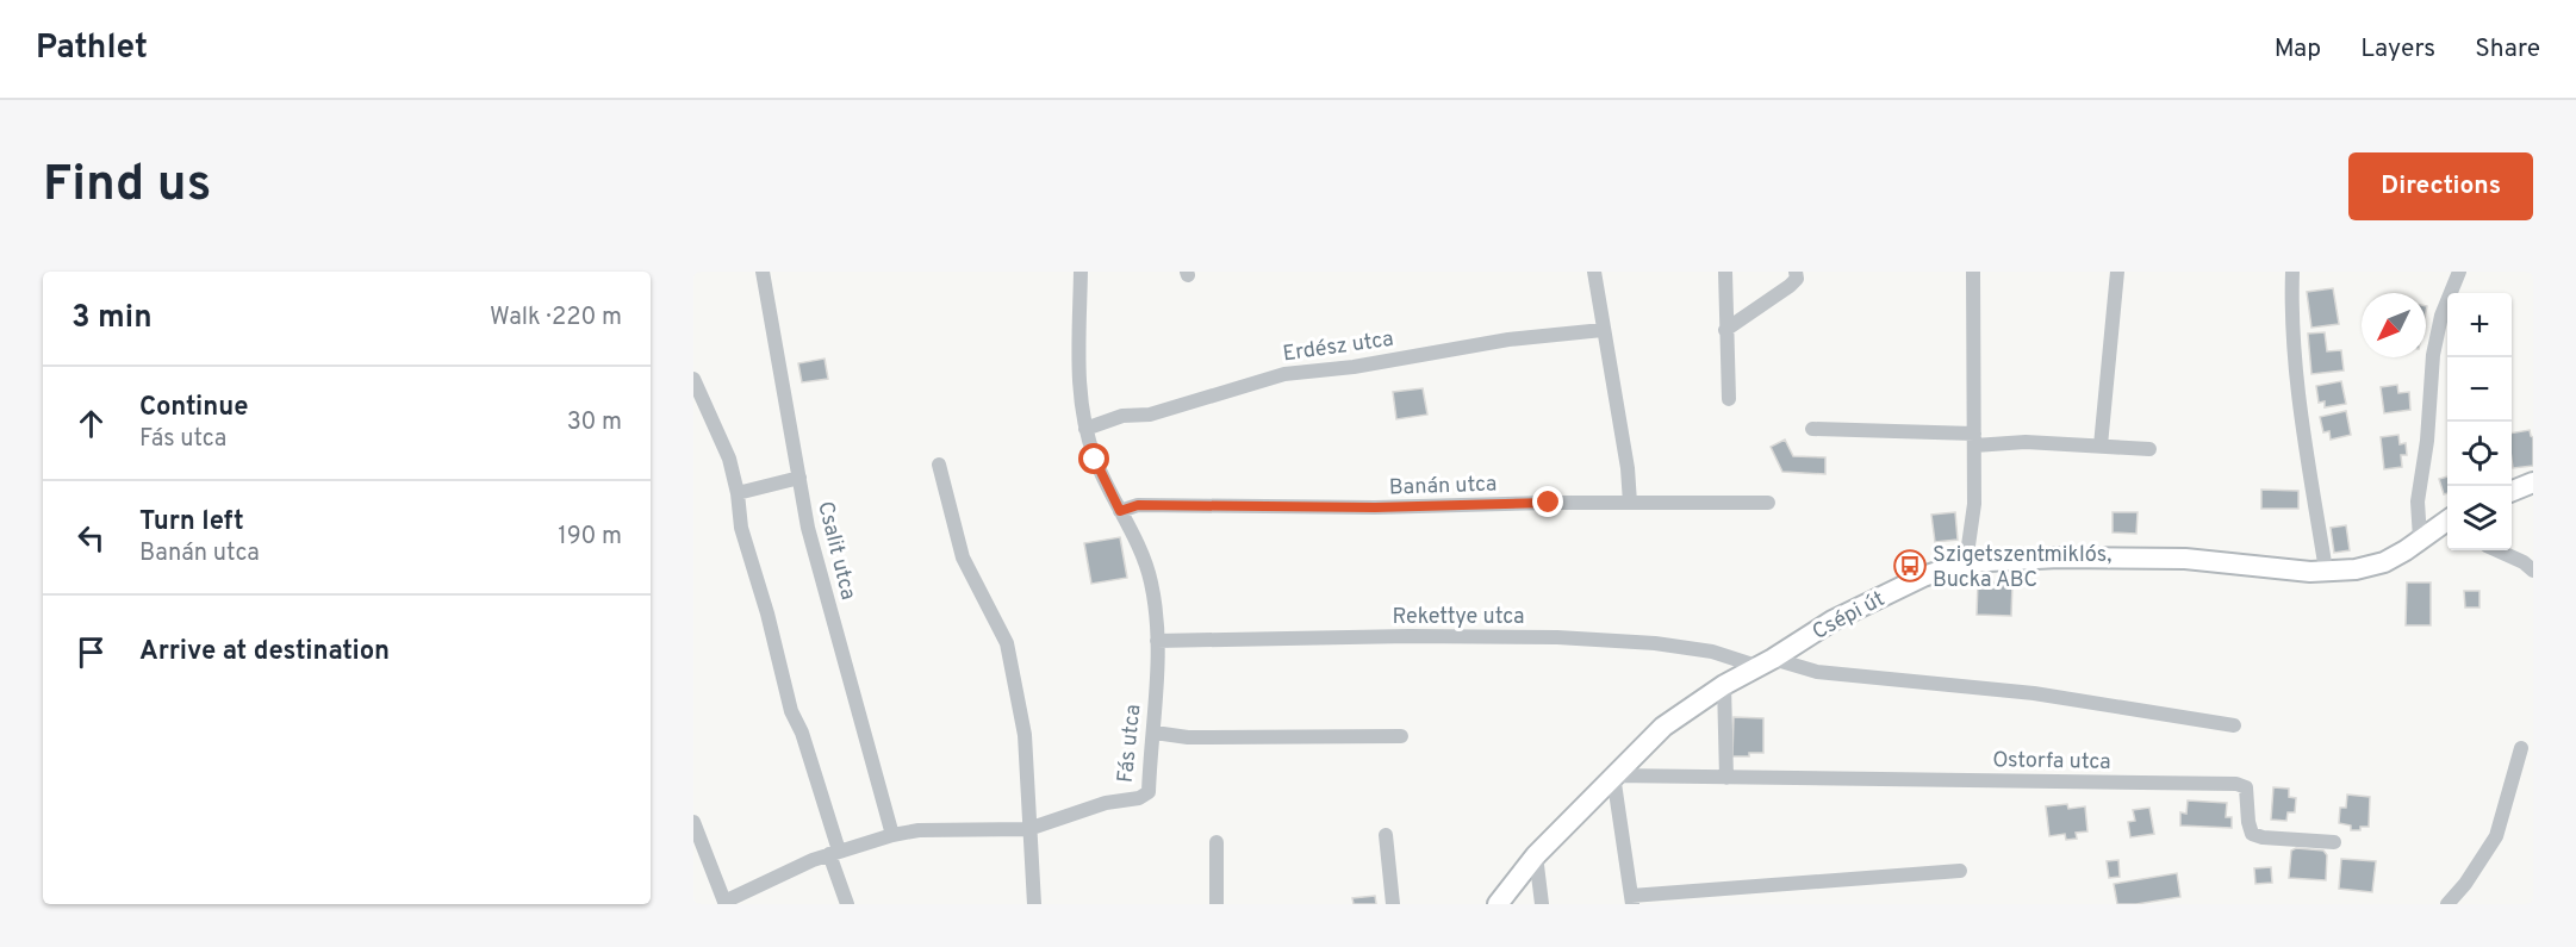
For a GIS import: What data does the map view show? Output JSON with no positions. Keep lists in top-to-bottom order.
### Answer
{
  "streets": {
    "street": [
      "Erdész utca",
      "Banán utca",
      "Csalit utca",
      "Csépi út",
      "Rekettye utca",
      "Fás utca",
      "Ostorfa utca"
    ]
  },
  "crossings": [
    ["Erdész utca", "Fás utca"],
    ["Banán utca", "Fás utca"],
    ["Csalit utca", "Fás utca"],
    ["Csépi út", "Rekettye utca"],
    ["Csépi út", "Ostorfa utca"],
    ["Rekettye utca", "Fás utca"]
  ],
  "places": {
    "bus stop": ["Szigetszentmiklós, Bucka ABC"]
  },
  "north": "bottom left",
  "page": {
    "header": "Pathlet",
    "nav": ["Map", "Layers", "Share"],
    "buttons": "Directions",
    "title": "Find us",
    "heading": ["3 min", "Walk · 220 m"],
    "map_buttons": ["+", "−"],
    "list": [
      ["Continue", "Fás utca", "30 m"],
      ["Turn left", "Banán utca", "190 m"],
      "Arrive at destination"
    ]
  }
}
